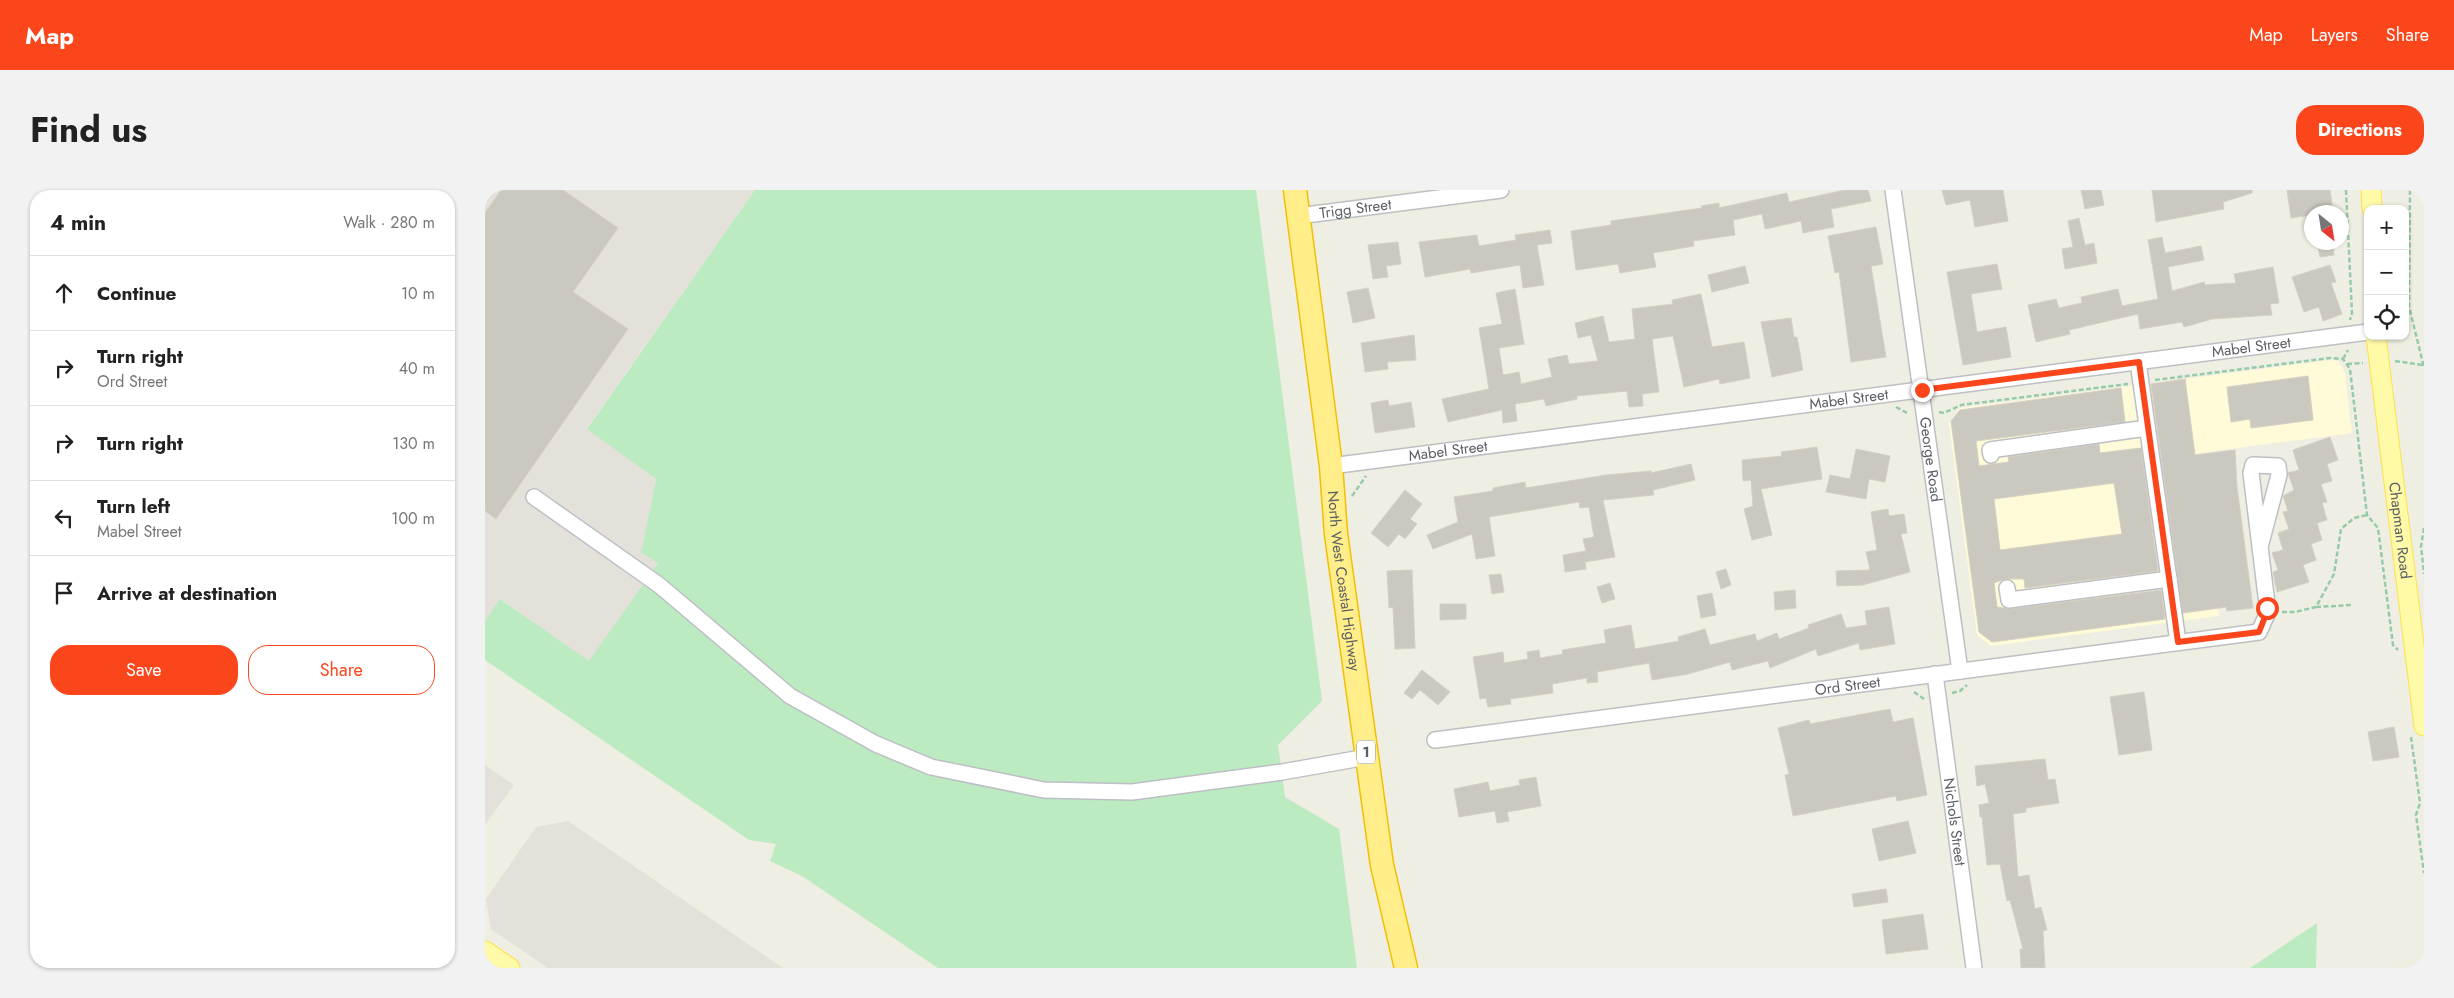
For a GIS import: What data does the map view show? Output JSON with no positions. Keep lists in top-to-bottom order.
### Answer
{
  "streets": {
    "highway": ["North West Coastal Highway", "1"],
    "main road": ["Chapman Road"],
    "street": [
      "Trigg Street",
      "Mabel Street",
      "George Road",
      "Ord Street",
      "Nichols Street"
    ]
  },
  "crossings": [
    ["Trigg Street", "North West Coastal Highway"],
    ["Mabel Street", "George Road"],
    ["Mabel Street", "North West Coastal Highway"],
    ["George Road", "Ord Street"],
    ["Ord Street", "Nichols Street"]
  ],
  "north": "bottom right",
  "page": {
    "header": "Map",
    "nav": ["Map", "Layers", "Share"],
    "title": "Find us",
    "buttons": [
      "Directions",
      ["Save", "Share"]
    ],
    "heading": ["4 min", "Walk · 280 m"],
    "map_buttons": ["+", "−"],
    "list": [
      ["Continue", "10 m"],
      ["Turn right", "Ord Street", "40 m"],
      ["Turn right", "130 m"],
      ["Turn left", "Mabel Street", "100 m"],
      "Arrive at destination"
    ]
  }
}
